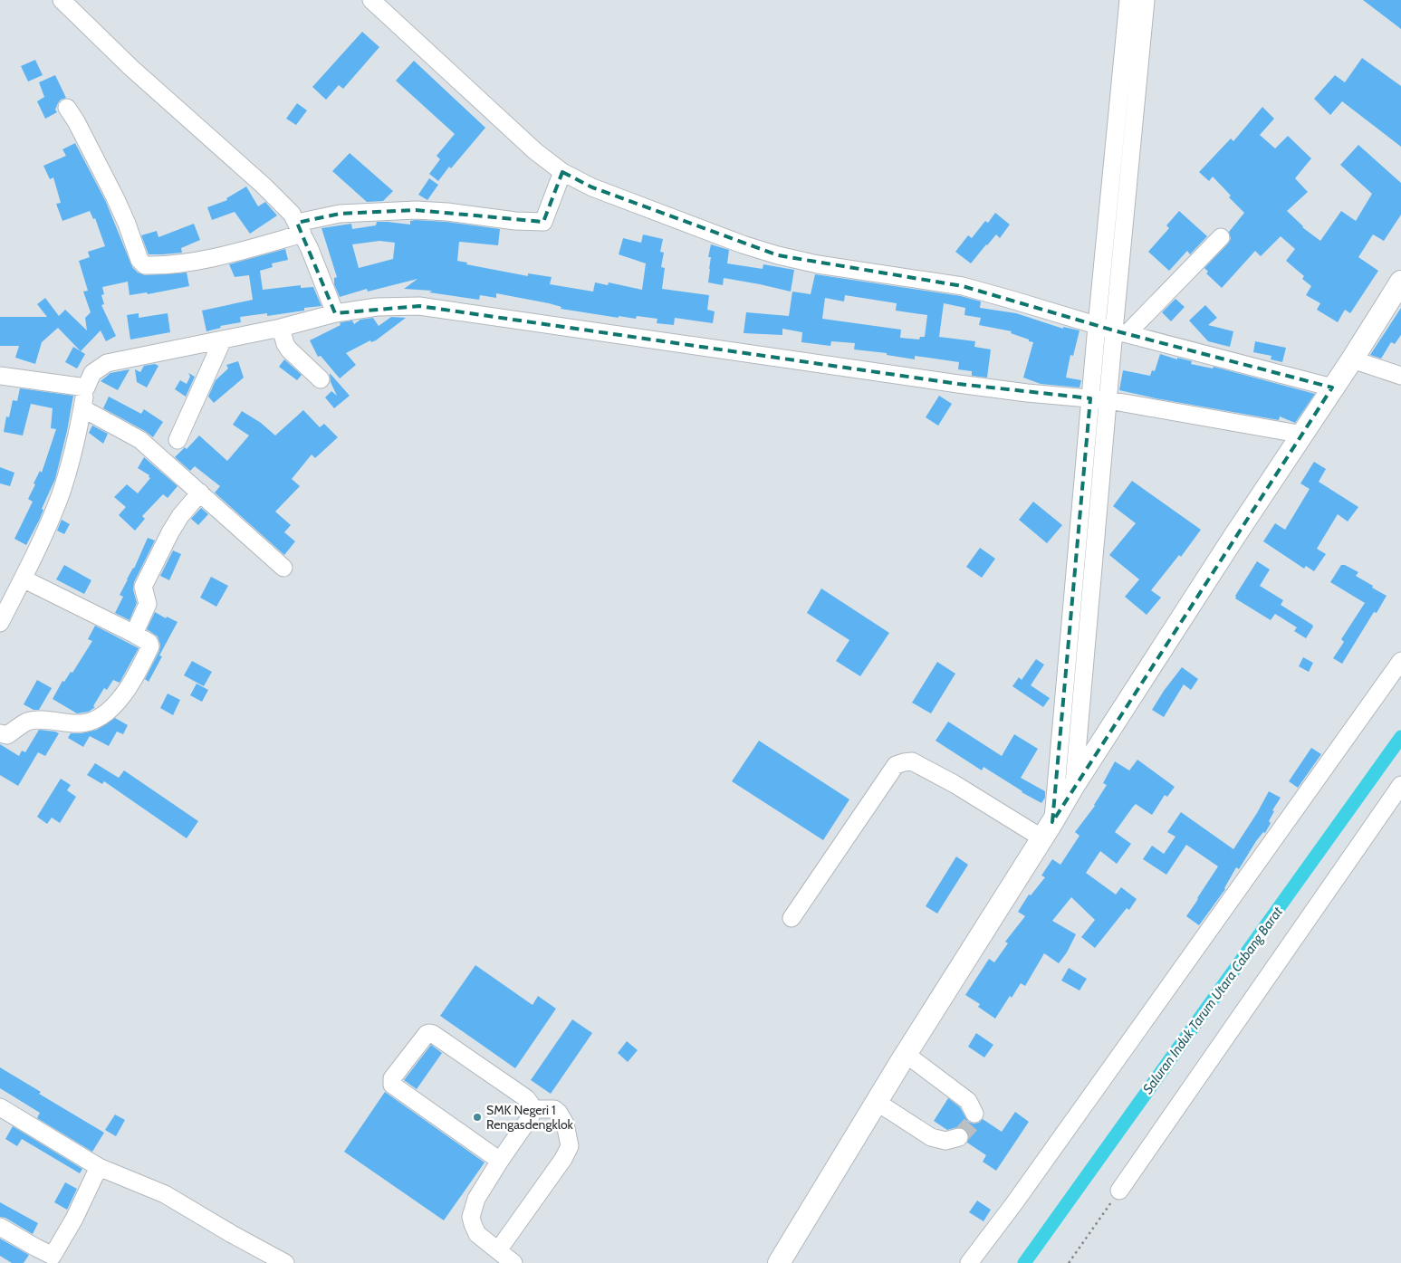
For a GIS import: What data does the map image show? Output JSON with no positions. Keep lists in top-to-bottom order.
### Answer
{
  "water": ["Saluran Induk Tarum Utara Cabang Barat"],
  "places": ["SMK Negeri 1 Rengasdengklok"]
}
